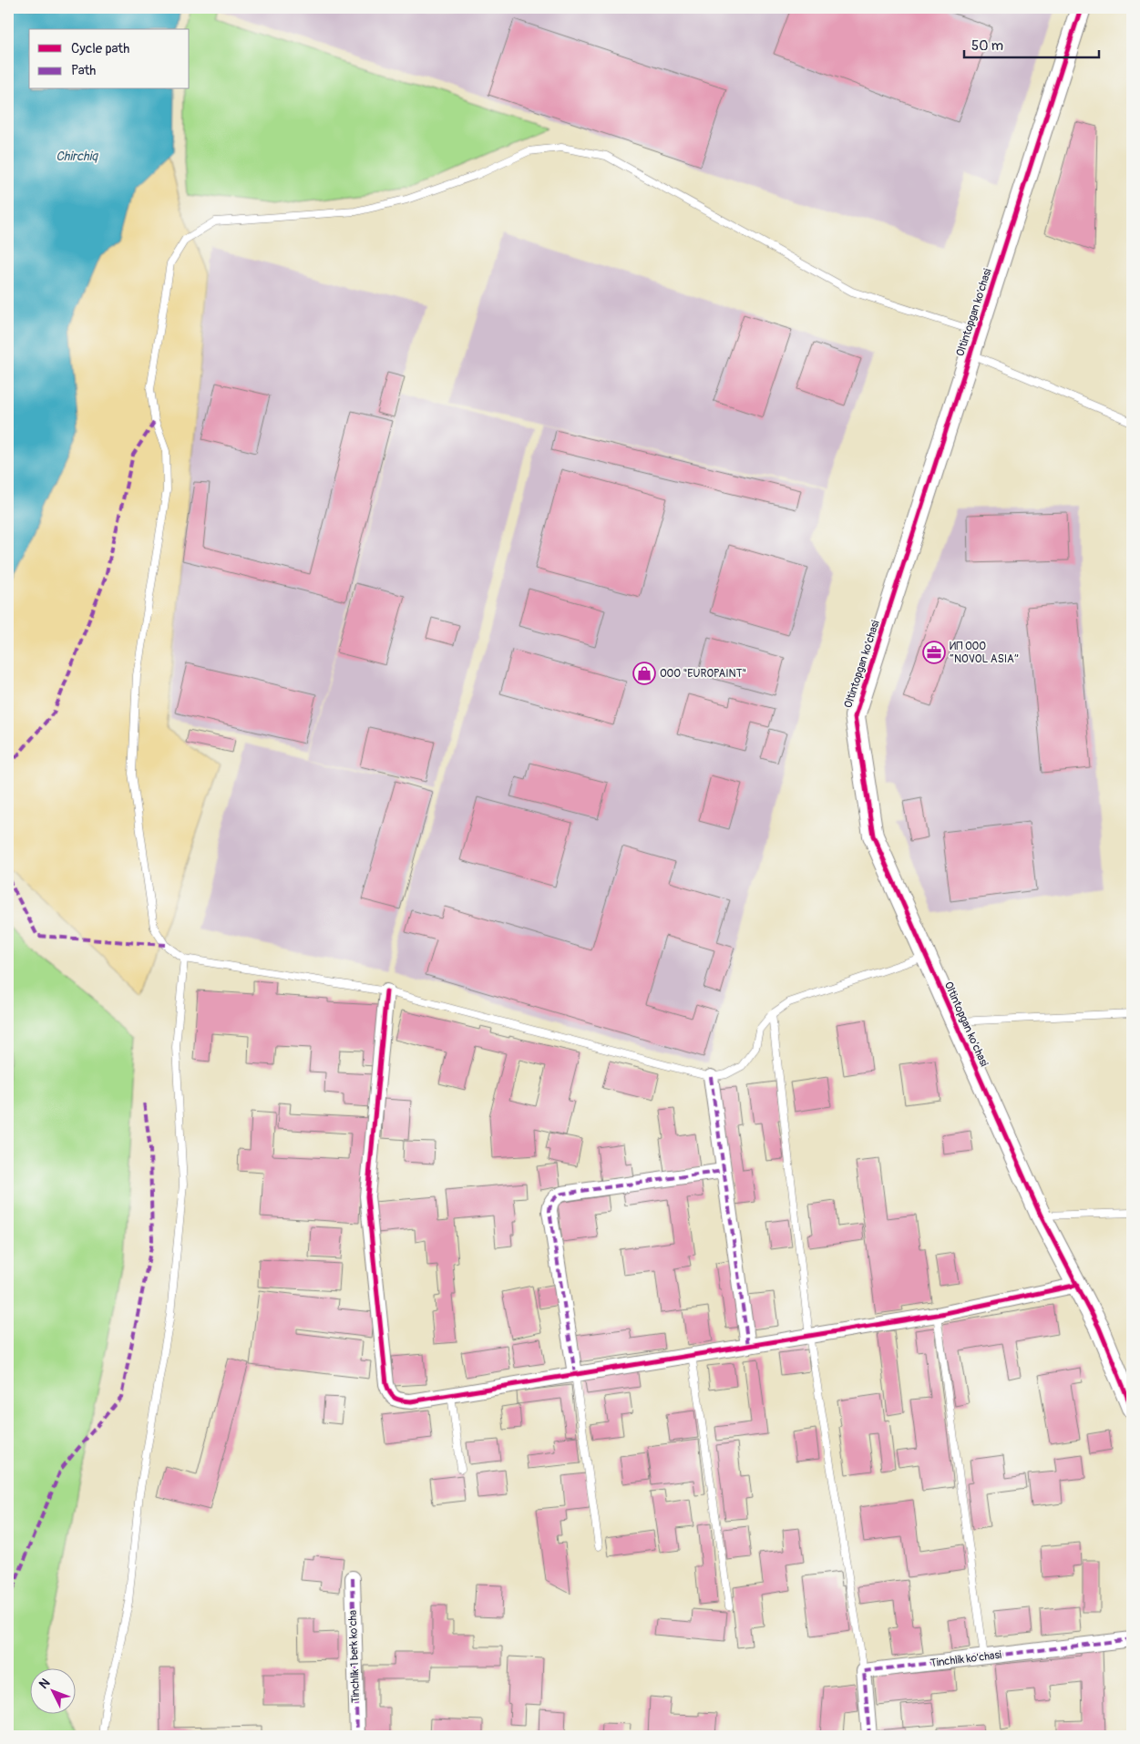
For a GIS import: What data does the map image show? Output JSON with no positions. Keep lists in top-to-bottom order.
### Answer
{
  "streets": {
    "street": ["Oltintopgan ko'chasi", "Tinchlik 1 berk ko'cha", "Tinchlik ko'chasi"]
  },
  "water": ["Chirchiq"],
  "places": {
    "office": ["ИП ООО “NOVOL ASIA”"],
    "shop": ["OOO \"EUROPAINT\""]
  },
  "legend": ["Cycle path", "Path"],
  "scale_bar": "50 m",
  "north": "top left"
}
